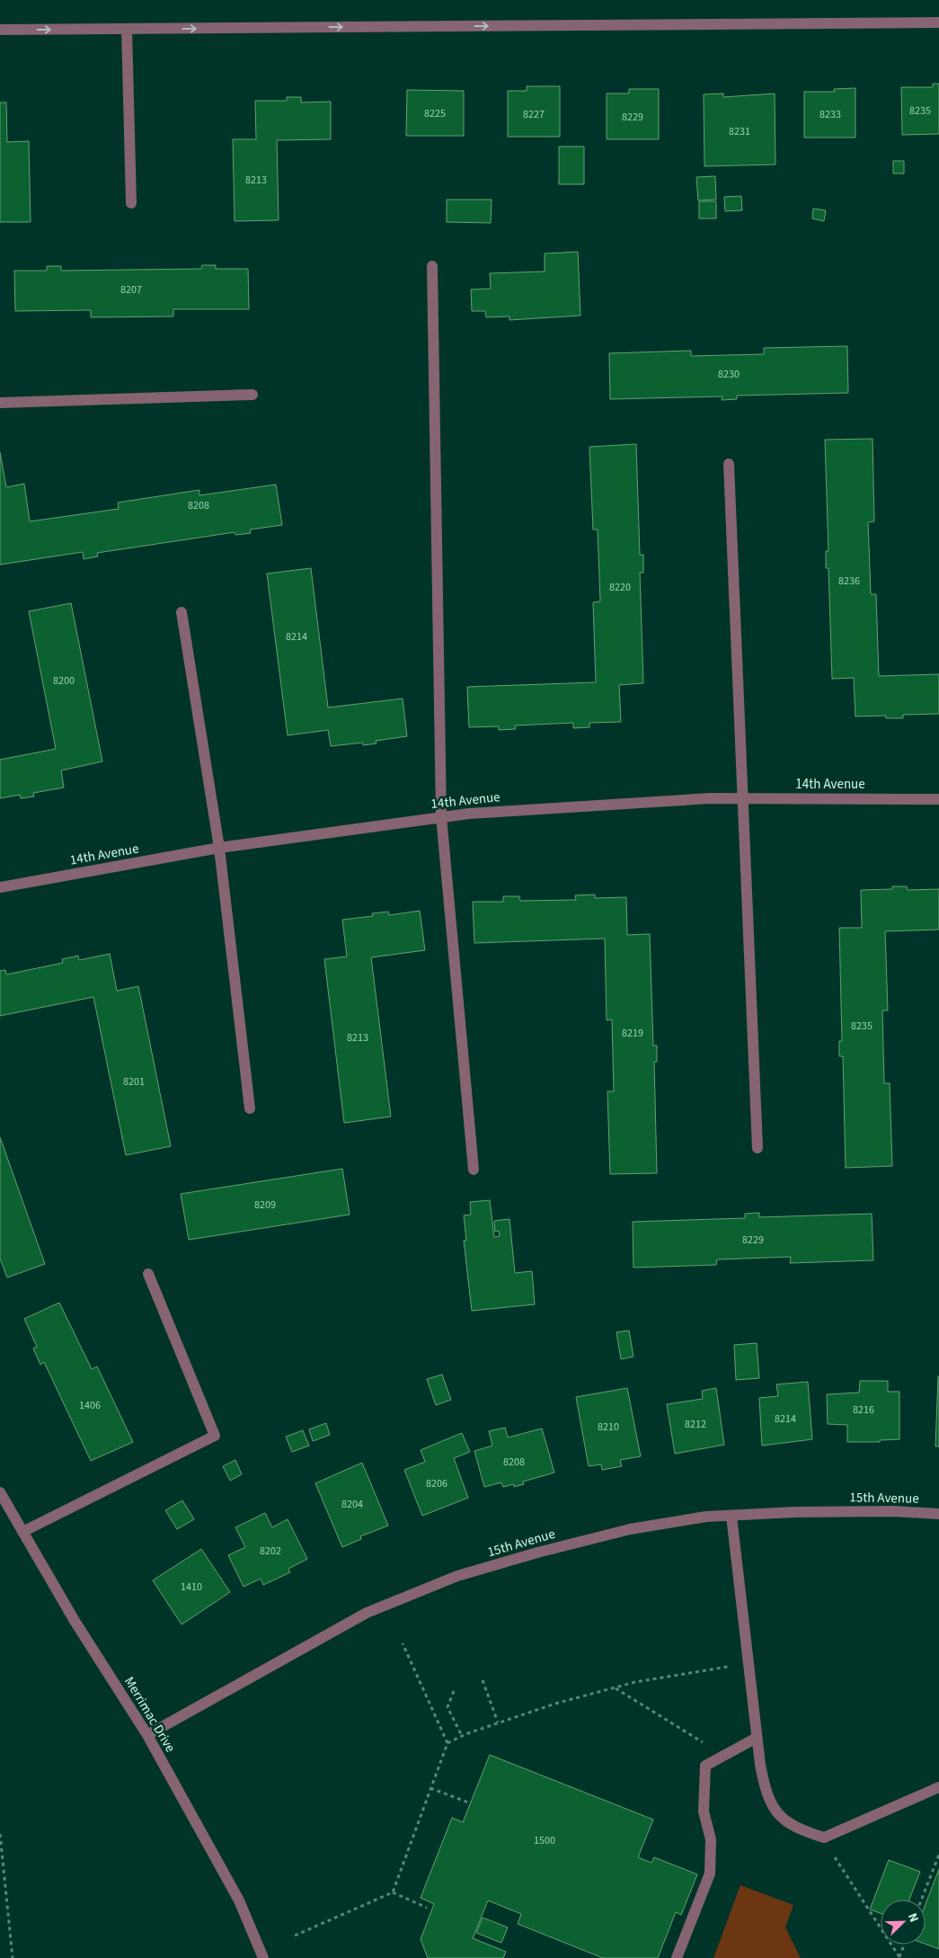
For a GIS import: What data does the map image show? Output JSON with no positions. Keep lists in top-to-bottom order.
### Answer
{
  "streets": {
    "street": ["14th Avenue", "15th Avenue", "Merrimac Drive"]
  },
  "crossings": [
    ["15th Avenue", "Merrimac Drive"]
  ],
  "house_numbers": [
    "8235",
    "8225",
    "8227",
    "8233",
    "8229",
    "8231",
    "8213",
    "8207",
    "8230",
    "8208",
    "8236",
    "8220",
    "8214",
    "8200",
    "8235",
    "8219",
    "8213",
    "8201",
    "8209",
    "8229",
    "1406",
    "8216",
    "8214",
    "8212",
    "8210",
    "8208",
    "8206",
    "8204",
    "8202",
    "1410",
    "1500"
  ],
  "north": "top right"
}
